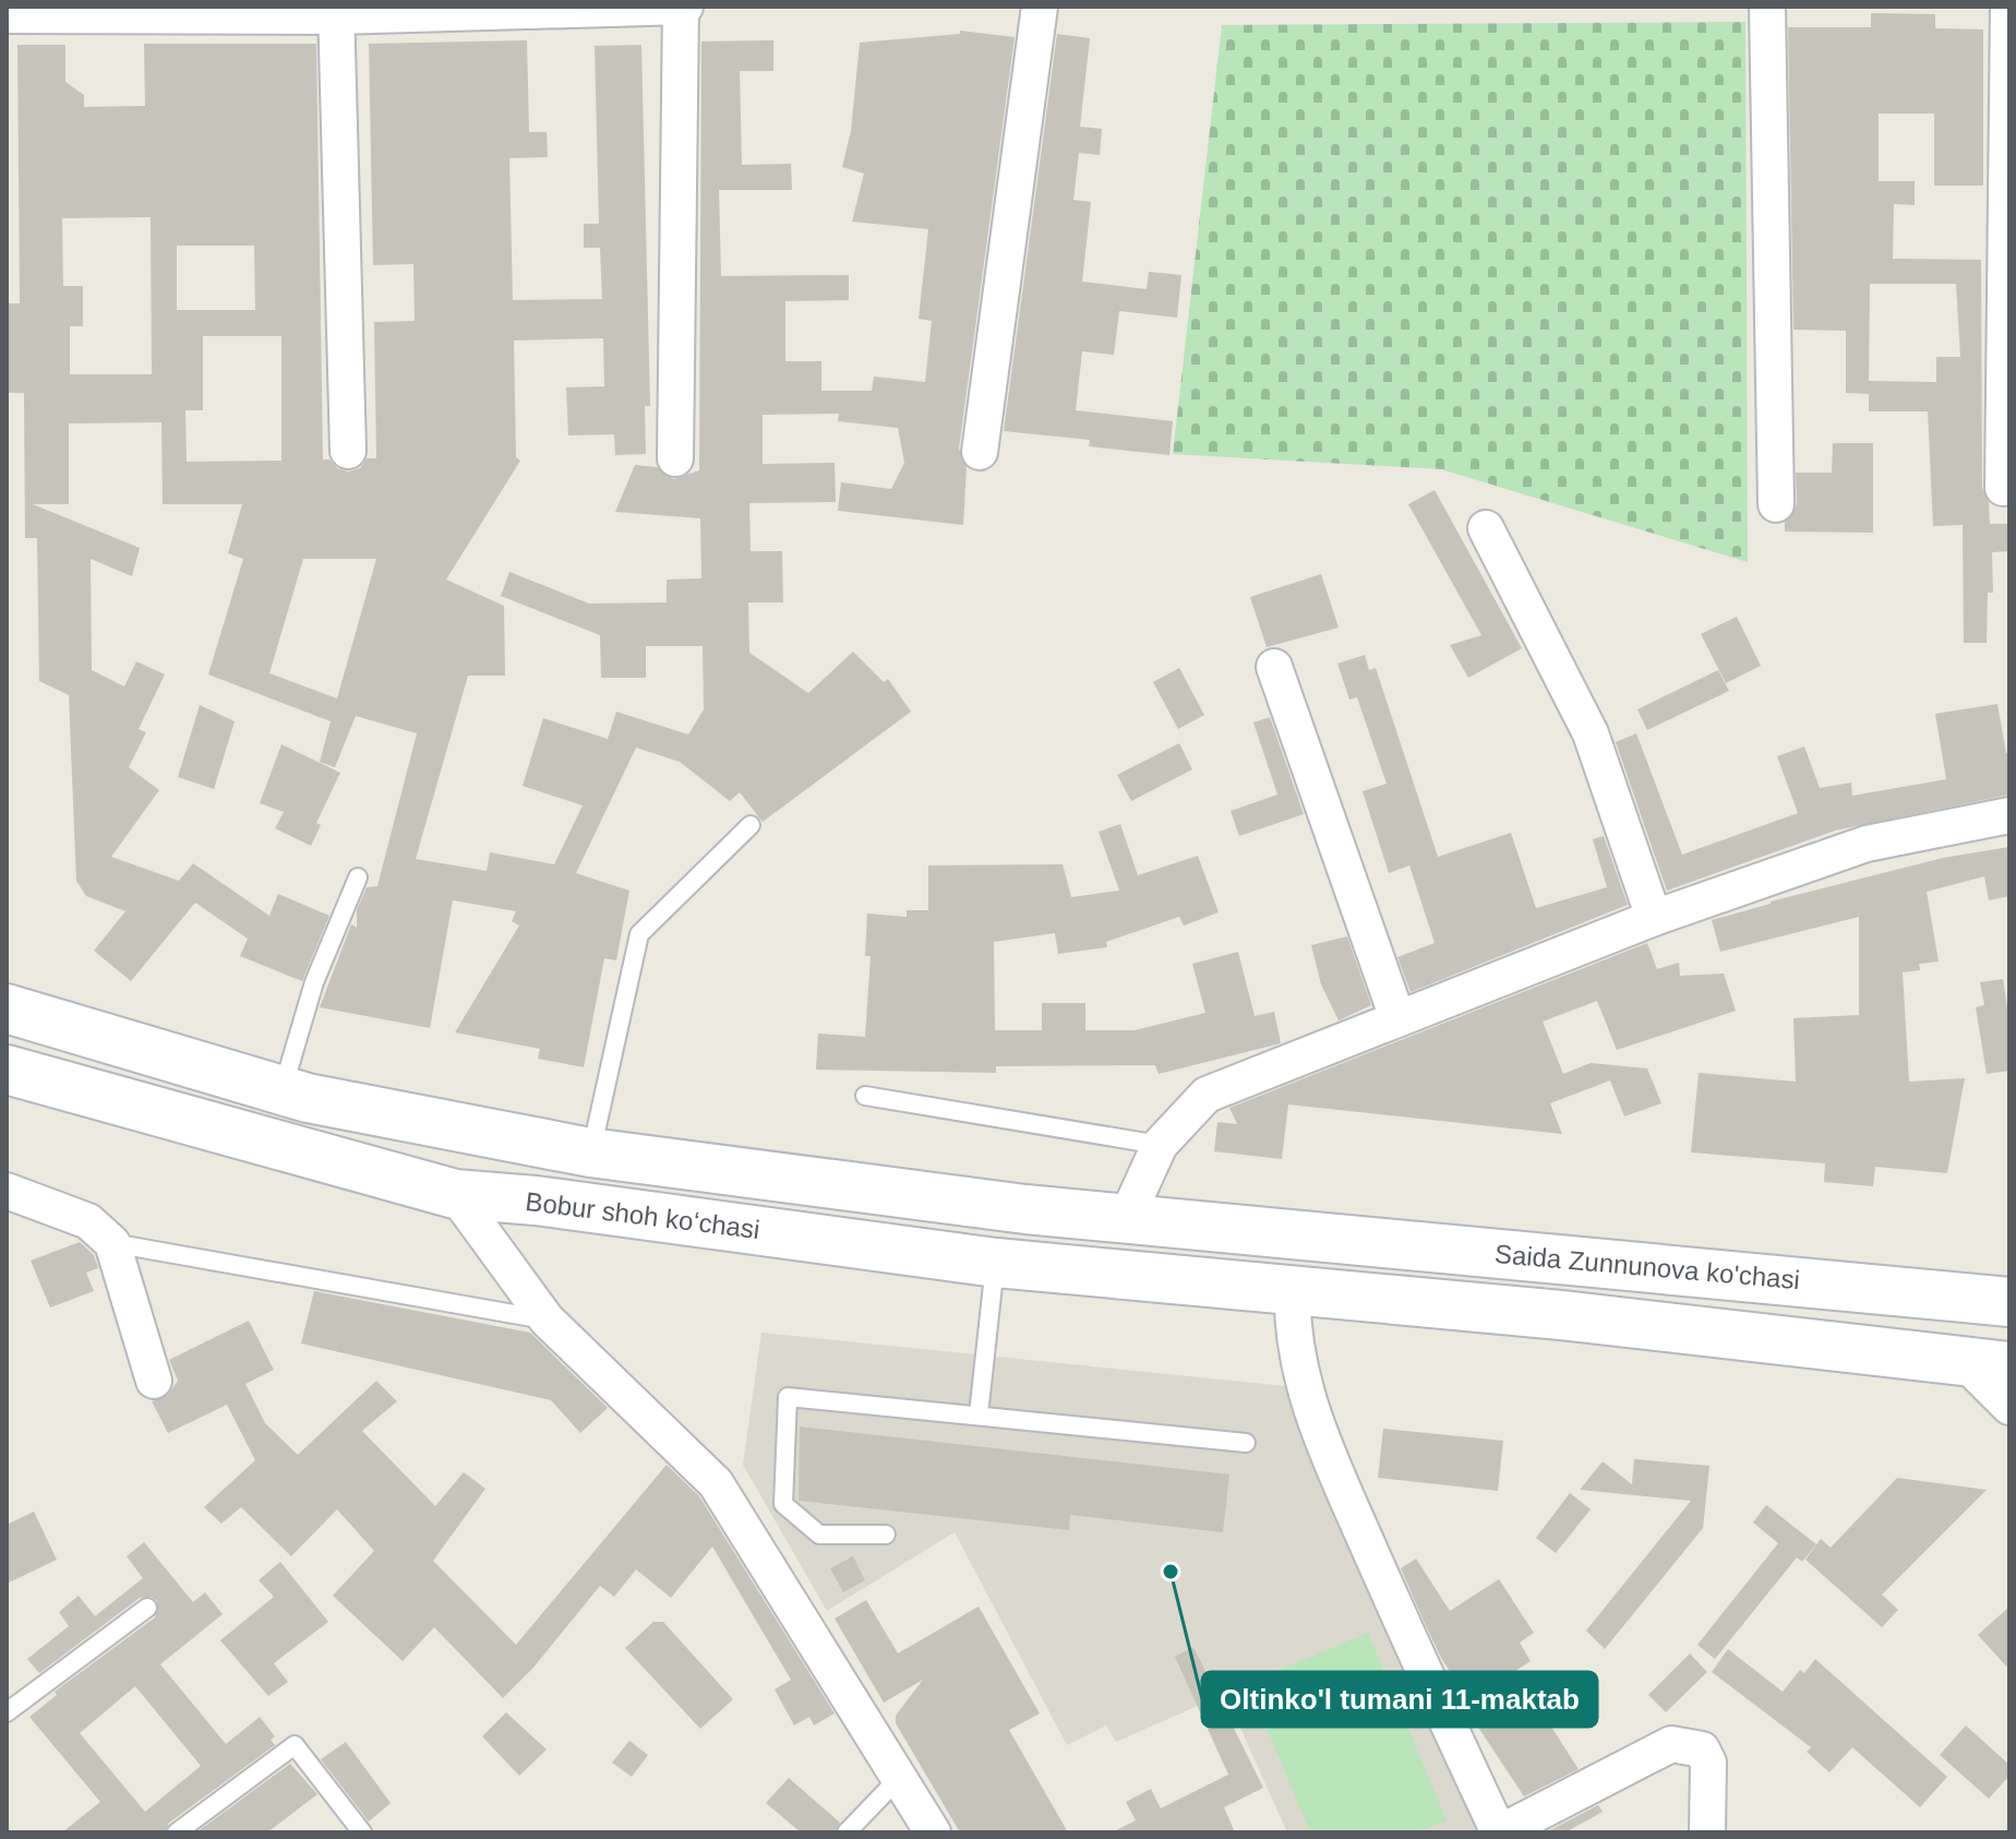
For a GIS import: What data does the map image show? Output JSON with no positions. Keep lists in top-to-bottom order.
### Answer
{
  "streets": {
    "main road": ["Bobur shoh koʻchasi", "Saida Zunnunova ko'chasi"]
  },
  "crossings": [
    ["Bobur shoh koʻchasi", "Saida Zunnunova ko'chasi"]
  ],
  "places": ["Oltinko'l tumani 11-maktab"]
}
